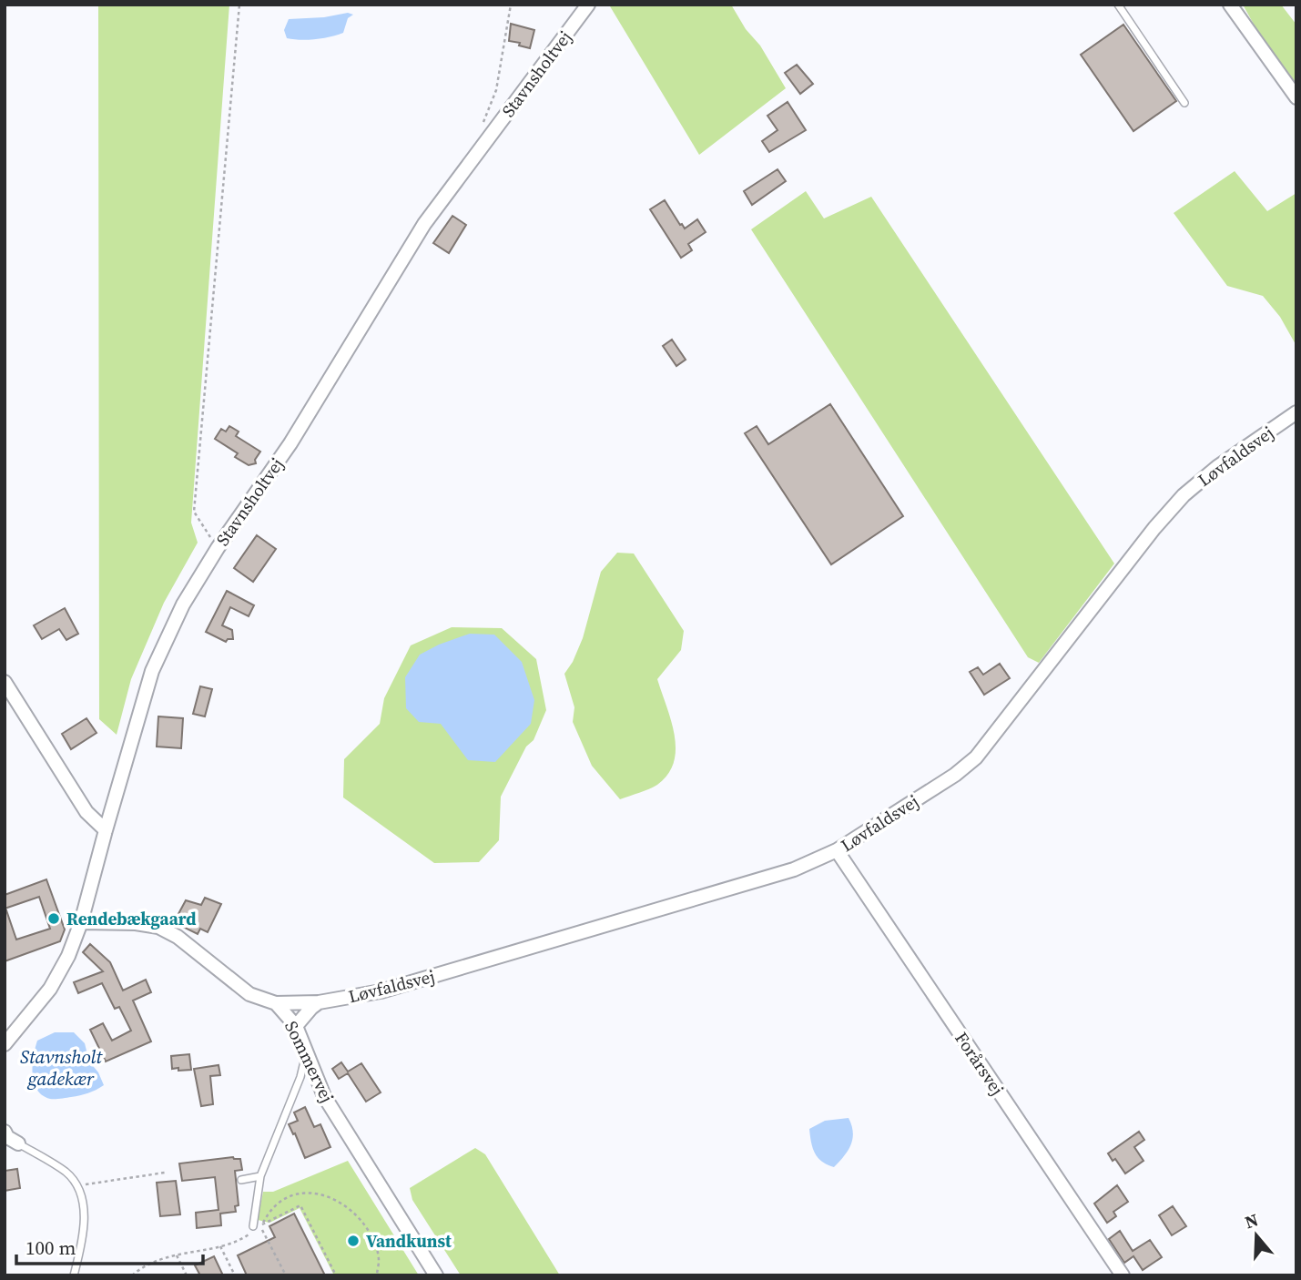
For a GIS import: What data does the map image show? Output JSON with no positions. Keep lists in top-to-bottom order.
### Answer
{
  "streets": {
    "street": [
      "Stavnsholtvej",
      "Løvfaldsvej",
      "Sommervej",
      "Forårsvej"
    ]
  },
  "crossings": [
    ["Stavnsholtvej", "Sommervej"],
    ["Løvfaldsvej", "Sommervej"],
    ["Løvfaldsvej", "Forårsvej"]
  ],
  "water": ["Stavnsholt gadekær"],
  "places": ["Rendebækgaard", "Vandkunst"],
  "scale_bar": "100 m",
  "north": "top"
}
